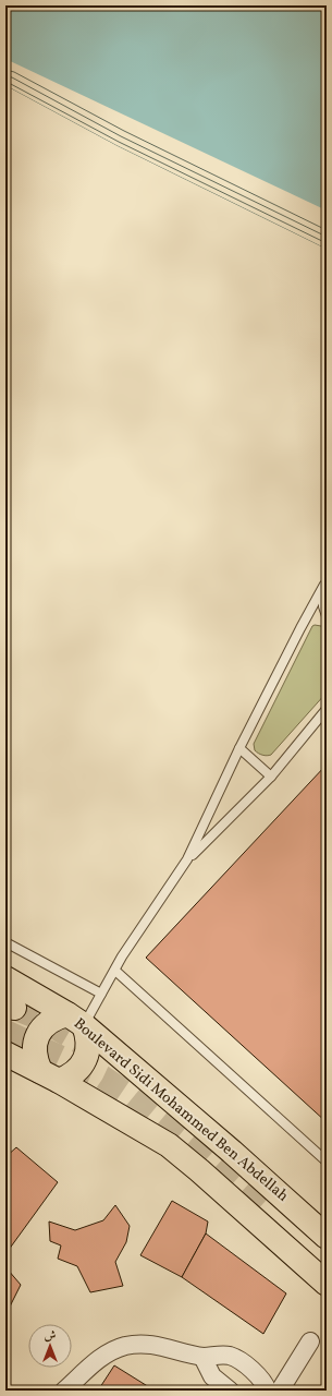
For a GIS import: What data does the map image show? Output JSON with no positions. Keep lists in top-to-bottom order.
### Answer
{
  "streets": {
    "main road": ["Boulevard Sidi Mohammed Ben Abdellah"]
  },
  "north": "top"
}
